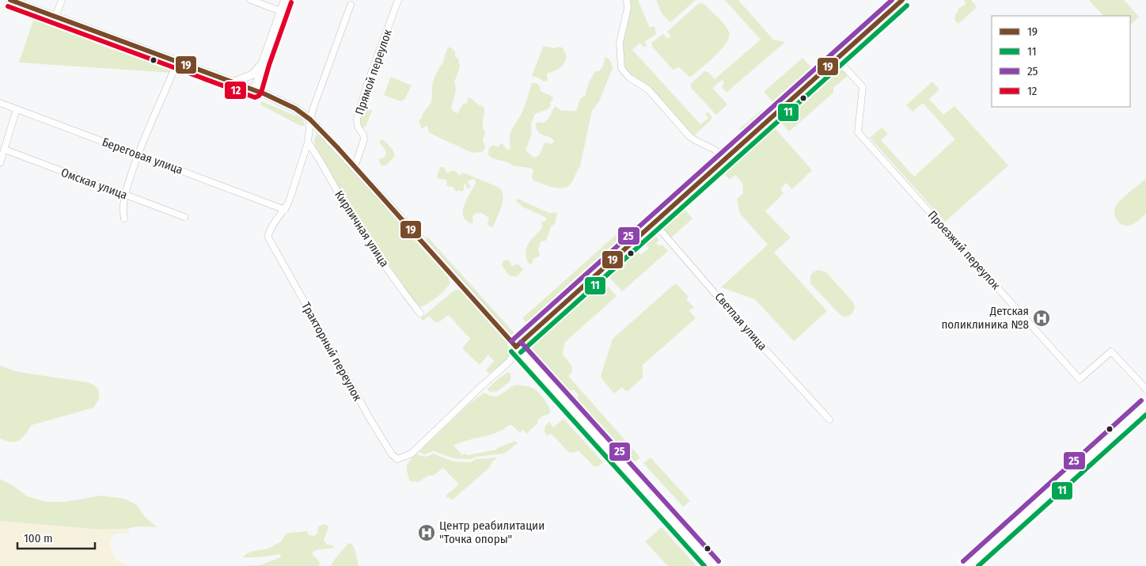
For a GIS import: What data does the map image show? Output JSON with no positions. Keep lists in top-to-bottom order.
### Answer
{
  "streets": {
    "street": [
      "Прямой переулок",
      "Береговая улица",
      "Омская улица",
      "Кирпичная улица",
      "Проезжий переулок",
      "Светлая улица",
      "Тракторный переулок"
    ]
  },
  "crossings": [
    ["Береговая улица", "Тракторный переулок"]
  ],
  "places": {
    "hospital": ["Детская поликлиника №8", "Центр реабилитации \"Точка опоры\""]
  },
  "lines": [
    "transit line 19",
    "transit line 25",
    "transit line 12",
    "transit line 11"
  ],
  "legend": [
    "19",
    "11",
    "25",
    "12"
  ],
  "scale_bar": "100 m"
}
